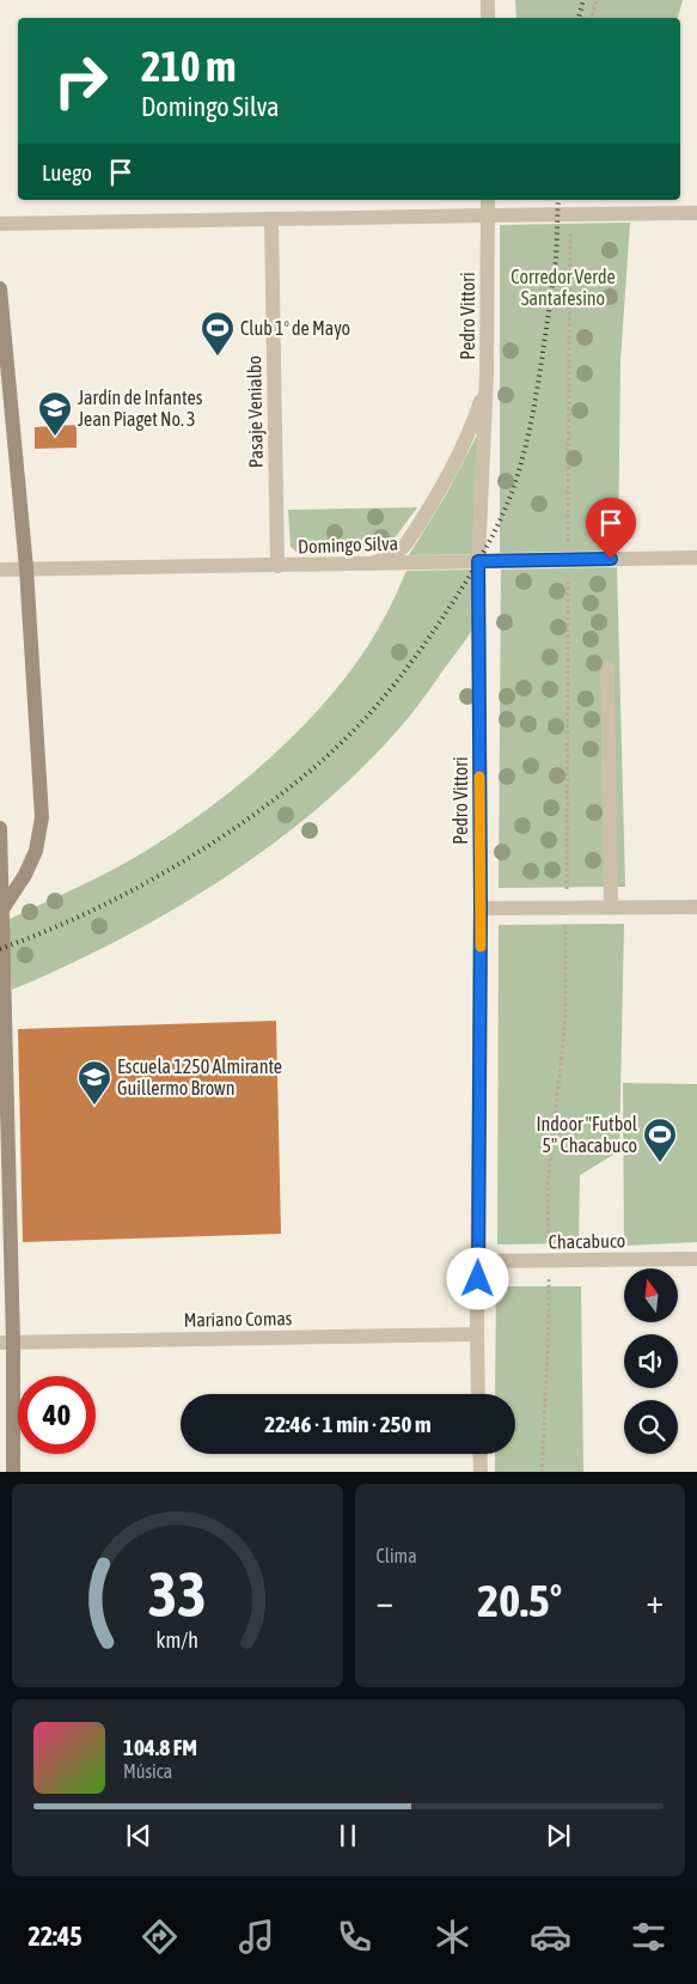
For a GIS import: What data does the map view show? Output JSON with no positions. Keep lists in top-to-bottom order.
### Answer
{
  "streets": {
    "street": [
      "Pedro Vittori",
      "Pasaje Venialbo",
      "Domingo Silva",
      "Chacabuco",
      "Mariano Comas"
    ]
  },
  "crossings": [
    ["Pedro Vittori", "Domingo Silva"],
    ["Pedro Vittori", "Chacabuco"],
    ["Pedro Vittori", "Mariano Comas"],
    ["Pasaje Venialbo", "Domingo Silva"]
  ],
  "parks": ["Corredor Verde Santafesino"],
  "places": {
    "sports": ["Club 1º de Mayo", "Indoor \"Futbol 5\" Chacabuco"],
    "school or university": ["Jardín de Infantes Jean Piaget No. 3", "Escuela 1250 Almirante Guillermo Brown"]
  },
  "north": "top",
  "page": {
    "turn": ["210 m", "Domingo Silva"],
    "then": "Luego",
    "limit": "40",
    "trip": "22:46 · 1 min · 250 m",
    "tile": "Clima",
    "heat": ["−", "20.5°", "+"],
    "song": ["104.8 FM", "Música"],
    "tabs": "22:45",
    "gauge": ["33", "km/h"]
  }
}
